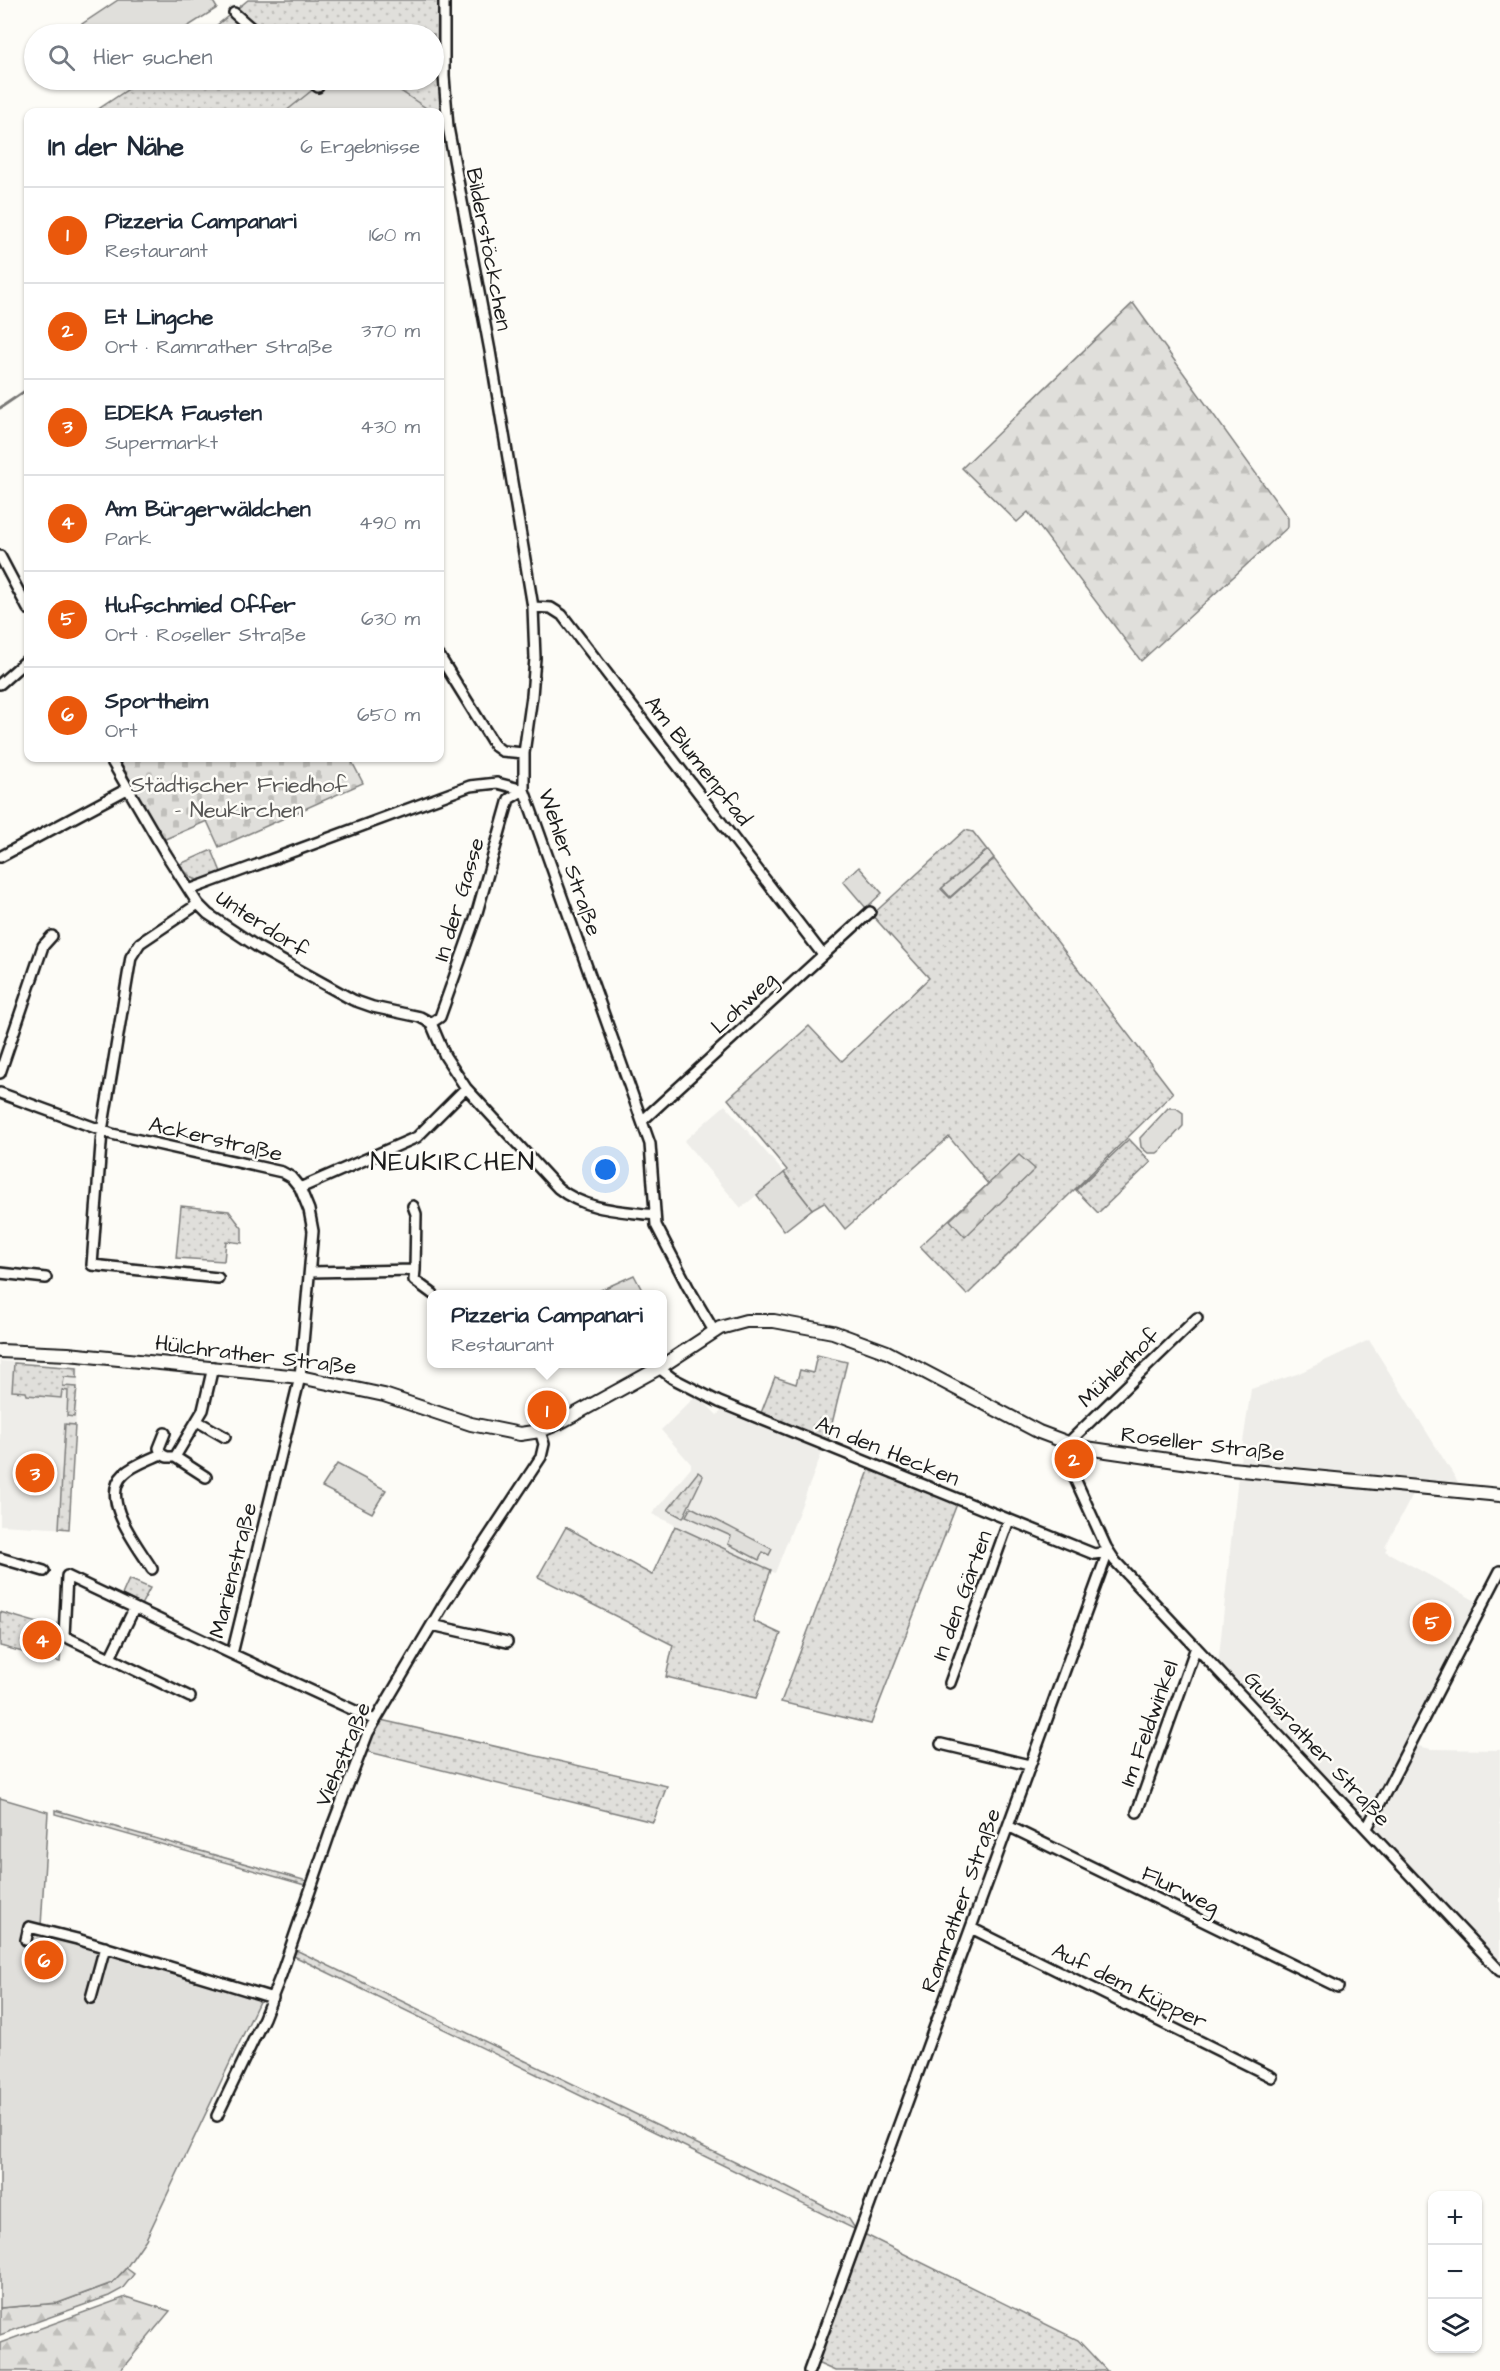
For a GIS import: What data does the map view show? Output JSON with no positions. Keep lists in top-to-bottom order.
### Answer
{
  "streets": {
    "street": [
      "Bilderstöckchen",
      "Am Blumenpfad",
      "Wehler Straße",
      "In der Gasse",
      "Unterdorf",
      "Lohweg",
      "Ackerstraße",
      "Hülchrather Straße",
      "Mühlenhof",
      "Roseller Straße",
      "An den Hecken",
      "Marienstraße",
      "In den Gärten",
      "Im Feldwinkel",
      "Gubisrather Straße",
      "Viehstraße",
      "Flurweg",
      "Ramrather Straße",
      "Auf dem Küpper"
    ]
  },
  "crossings": [
    ["Bilderstöckchen", "Wehler Straße"],
    ["Am Blumenpfad", "Wehler Straße"],
    ["Am Blumenpfad", "Lohweg"],
    ["Wehler Straße", "In der Gasse"],
    ["Wehler Straße", "Lohweg"],
    ["In der Gasse", "Unterdorf"],
    ["Ackerstraße", "Marienstraße"],
    ["Hülchrather Straße", "Roseller Straße"],
    ["Hülchrather Straße", "Marienstraße"],
    ["Hülchrather Straße", "Viehstraße"],
    ["Mühlenhof", "Roseller Straße"],
    ["Roseller Straße", "An den Hecken"],
    ["Roseller Straße", "Viehstraße"],
    ["An den Hecken", "In den Gärten"],
    ["An den Hecken", "Gubisrather Straße"],
    ["An den Hecken", "Ramrather Straße"],
    ["Marienstraße", "Viehstraße"],
    ["Im Feldwinkel", "Gubisrather Straße"],
    ["Gubisrather Straße", "Ramrather Straße"],
    ["Flurweg", "Ramrather Straße"],
    ["Ramrather Straße", "Auf dem Küpper"]
  ],
  "districts": ["NEUKIRCHEN"],
  "parks": ["Städtischer Friedhof - Neukirchen"],
  "page": {
    "search": "Hier suchen",
    "heading": ["In der Nähe", "6 Ergebnisse"],
    "list": [
      {
        "mark": "1",
        "name": "Pizzeria Campanari",
        "note": "Restaurant",
        "value": "160 m"
      },
      {
        "mark": "2",
        "name": "Et Lingche",
        "note": "Ort · Ramrather Straße",
        "value": "370 m"
      },
      {
        "mark": "3",
        "name": "EDEKA Fausten",
        "note": "Supermarkt",
        "value": "430 m"
      },
      {
        "mark": "4",
        "name": "Am Bürgerwäldchen",
        "note": "Park",
        "value": "490 m"
      },
      {
        "mark": "5",
        "name": "Hufschmied Offer",
        "note": "Ort · Roseller Straße",
        "value": "630 m"
      },
      {
        "mark": "6",
        "name": "Sportheim",
        "note": "Ort",
        "value": "650 m"
      }
    ],
    "popup": ["Pizzeria Campanari", "Restaurant"],
    "pins": [
      "1",
      "2",
      "3",
      "5",
      "4",
      "6"
    ],
    "map_buttons": ["+", "−"]
  }
}
